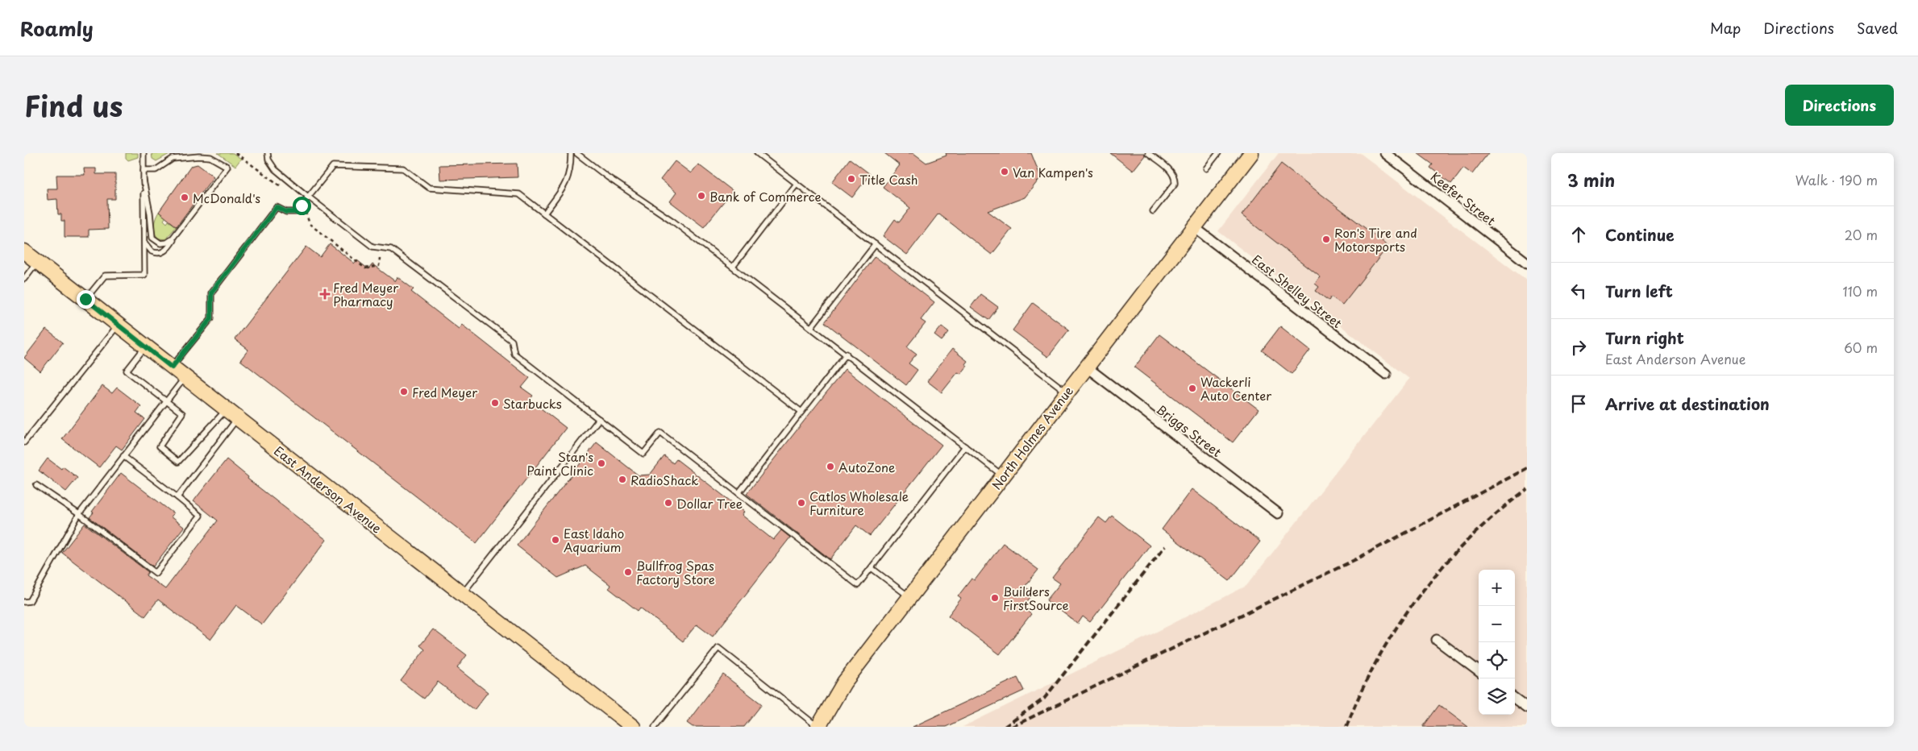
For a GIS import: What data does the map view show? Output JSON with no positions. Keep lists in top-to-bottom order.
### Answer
{
  "streets": {
    "main road": ["North Holmes Avenue", "East Anderson Avenue"],
    "street": ["Keefer Street", "East Shelley Street", "Briggs Street"]
  },
  "crossings": [
    ["East Shelley Street", "North Holmes Avenue"],
    ["Briggs Street", "North Holmes Avenue"]
  ],
  "places": {
    "other": [
      "Van Kampen's",
      "Title Cash",
      "Bank of Commerce",
      "McDonald's",
      "Ron's Tire and Motorsports",
      "Wackerli Auto Center",
      "Fred Meyer",
      "Starbucks",
      "Stan's Paint Clinic",
      "AutoZone",
      "RadioShack",
      "Dollar Tree",
      "Catlos Wholesale Furniture",
      "East Idaho Aquarium",
      "Bullfrog Spas Factory Store",
      "Builders FirstSource"
    ],
    "health": ["Fred Meyer Pharmacy"]
  },
  "page": {
    "header": "Roamly",
    "nav": ["Map", "Directions", "Saved"],
    "title": "Find us",
    "buttons": "Directions",
    "heading": ["3 min", "Walk · 190 m"],
    "list": [
      ["Continue", "20 m"],
      ["Turn left", "110 m"],
      ["Turn right", "East Anderson Avenue", "60 m"],
      "Arrive at destination"
    ],
    "map_buttons": ["+", "−"]
  }
}
